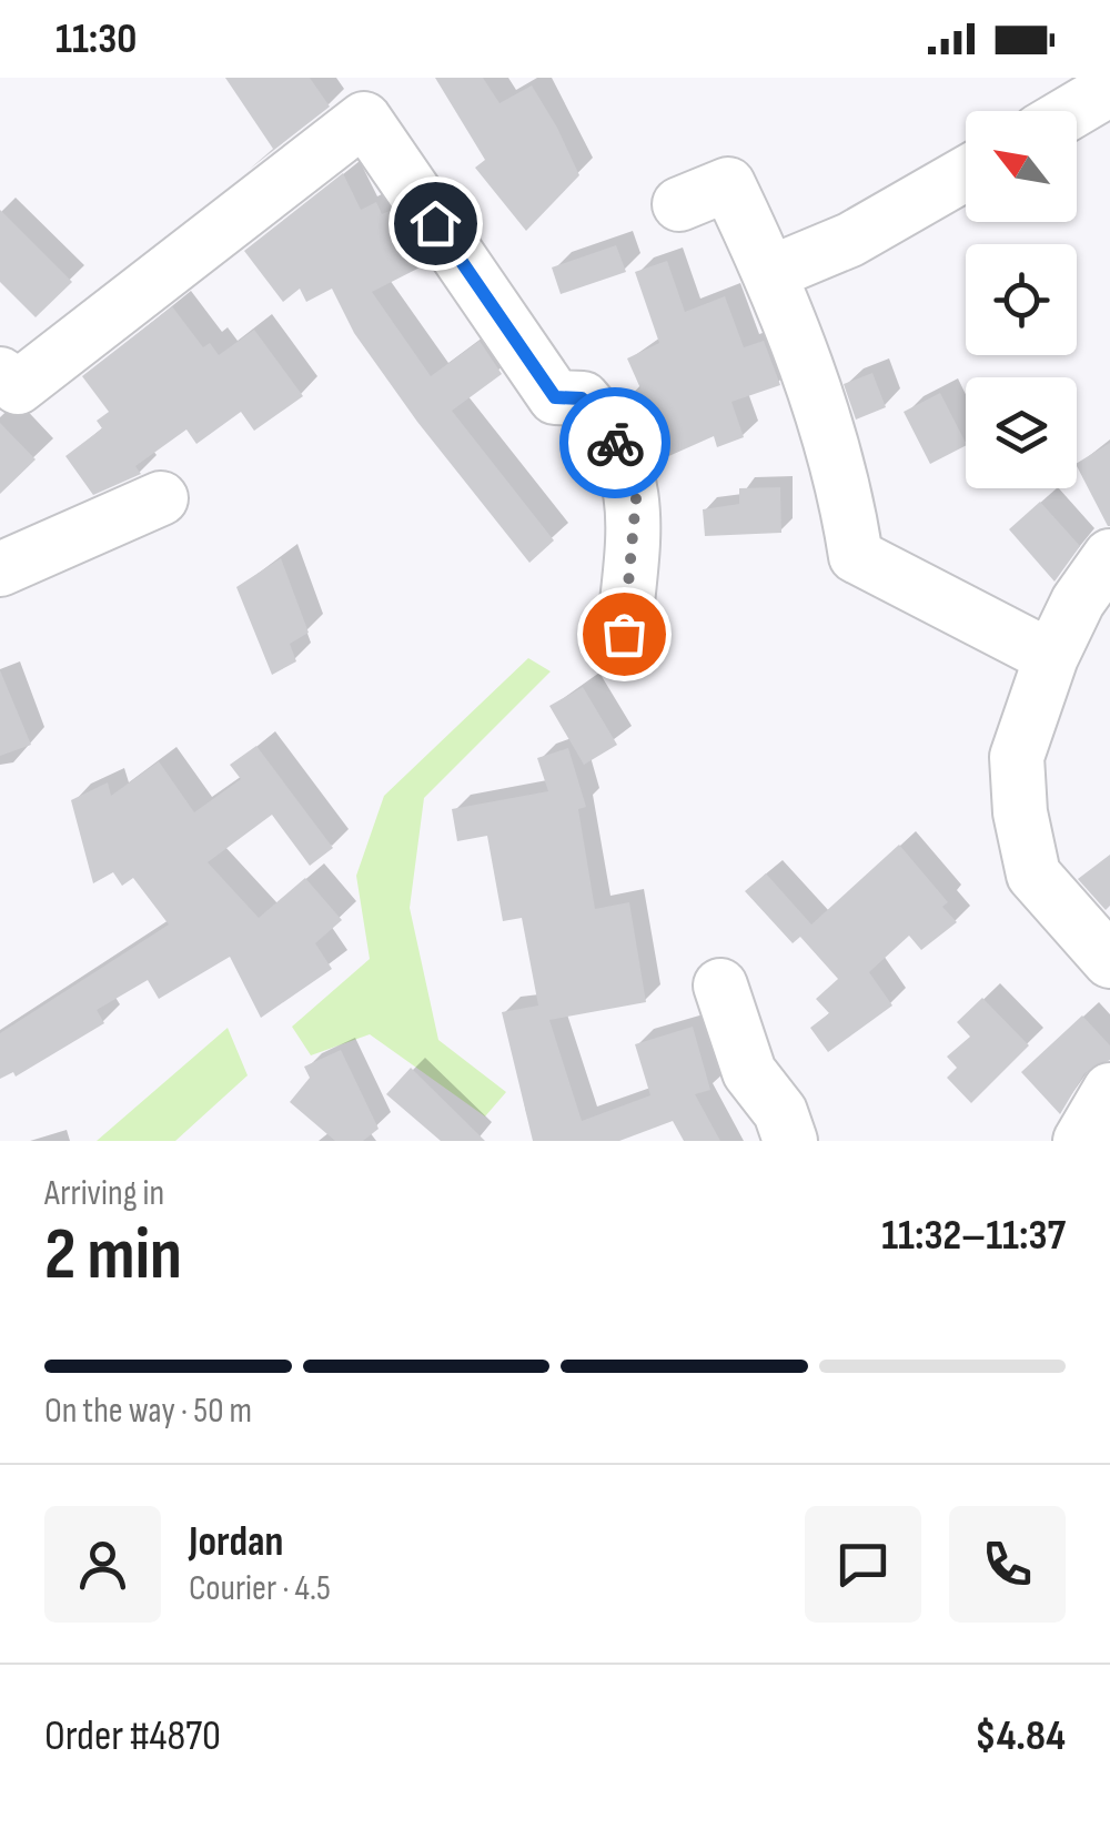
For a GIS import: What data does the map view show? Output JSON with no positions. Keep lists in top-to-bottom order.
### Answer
{
  "north": "top left",
  "page": {
    "status": "11:30",
    "heading": ["2 min", "Arriving in", "11:32–11:37"],
    "panel": [
      "Jordan",
      "Courier · 4.5",
      "Order #4870",
      "$4.84"
    ],
    "bar": "On the way · 50 m"
  }
}
